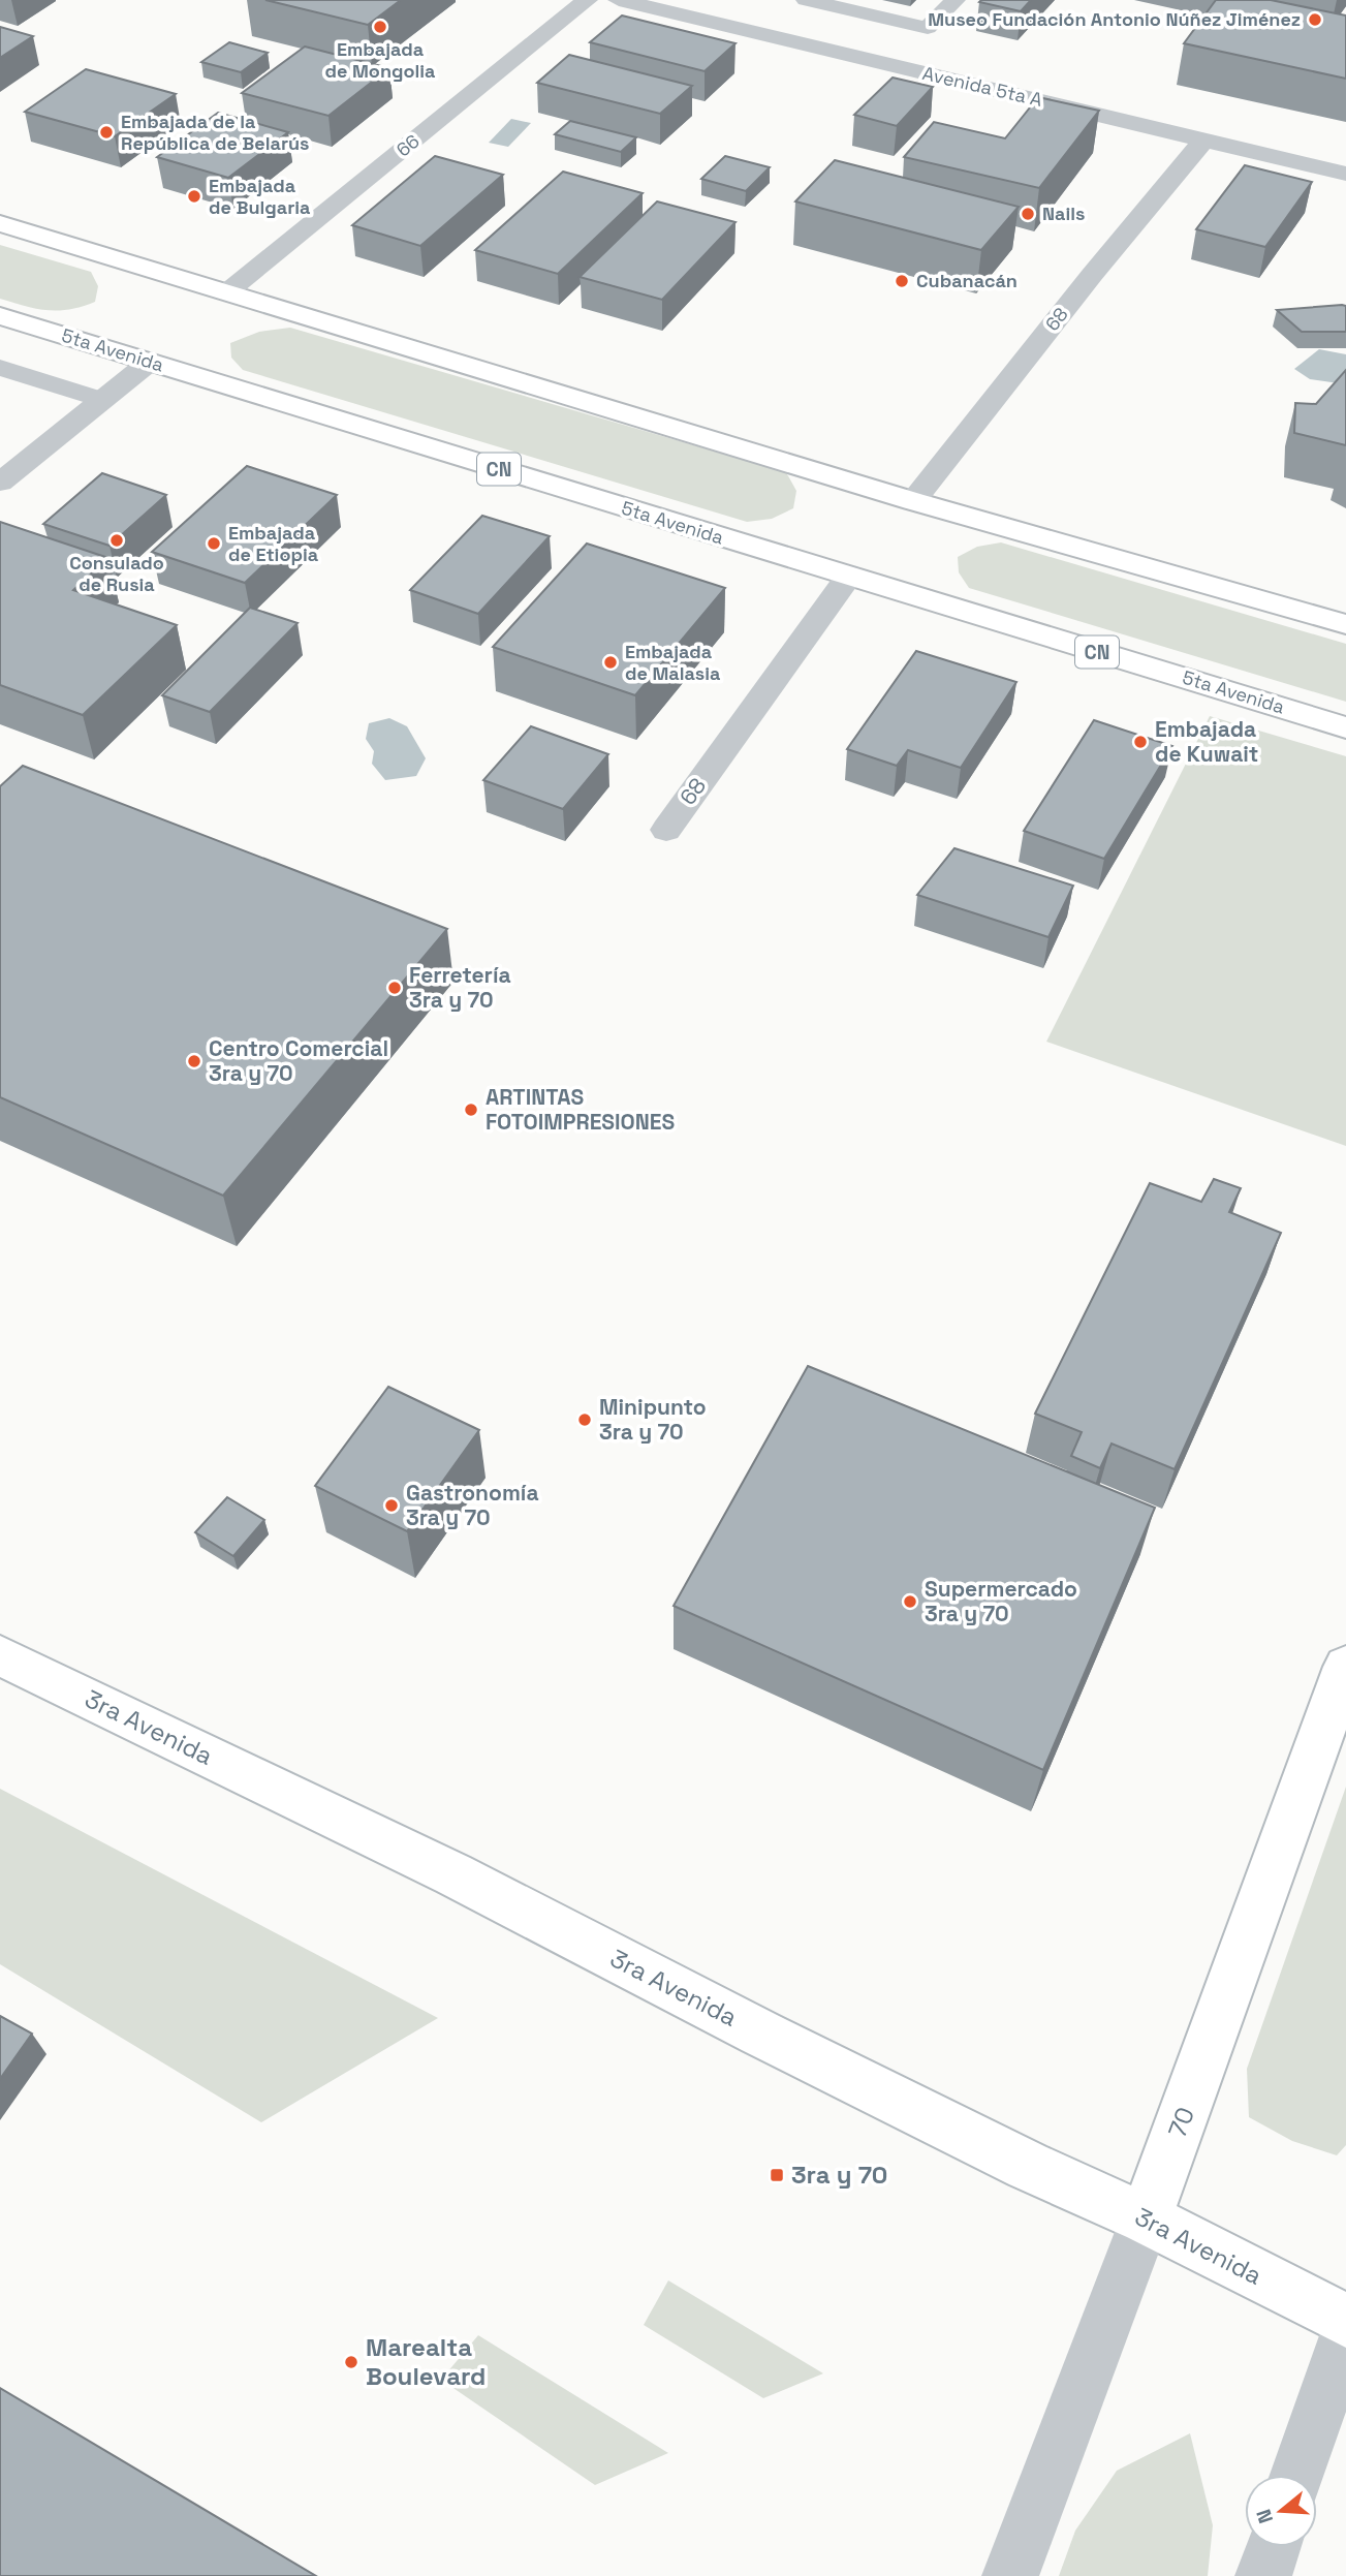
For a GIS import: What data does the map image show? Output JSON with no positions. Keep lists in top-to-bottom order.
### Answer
{
  "streets": {
    "main road": [
      "5ta Avenida",
      "CN",
      "3ra Avenida",
      "70"
    ],
    "street": ["Avenida 5ta A", "66", "68"]
  },
  "crossings": [
    ["Avenida 5ta A", "68"],
    ["68", "5ta Avenida"],
    ["3ra Avenida", "70"]
  ],
  "places": {
    "other": [
      "Museo Fundación Antonio Núñez Jiménez",
      "Embajada de Mongolia",
      "Embajada de la República de Belarús",
      "Embajada de Bulgaria",
      "Nails",
      "Cubanacán",
      "Consulado de Rusia",
      "Embajada de Etiopia",
      "Embajada de Malasia",
      "Embajada de Kuwait",
      "Ferretería 3ra y 70",
      "Centro Comercial 3ra y 70",
      "ARTINTAS FOTOIMPRESIONES",
      "Minipunto 3ra y 70",
      "Gastronomía 3ra y 70",
      "Supermercado 3ra y 70",
      "Marealta Boulevard"
    ],
    "transit": ["3ra y 70"]
  },
  "north": "left"
}
